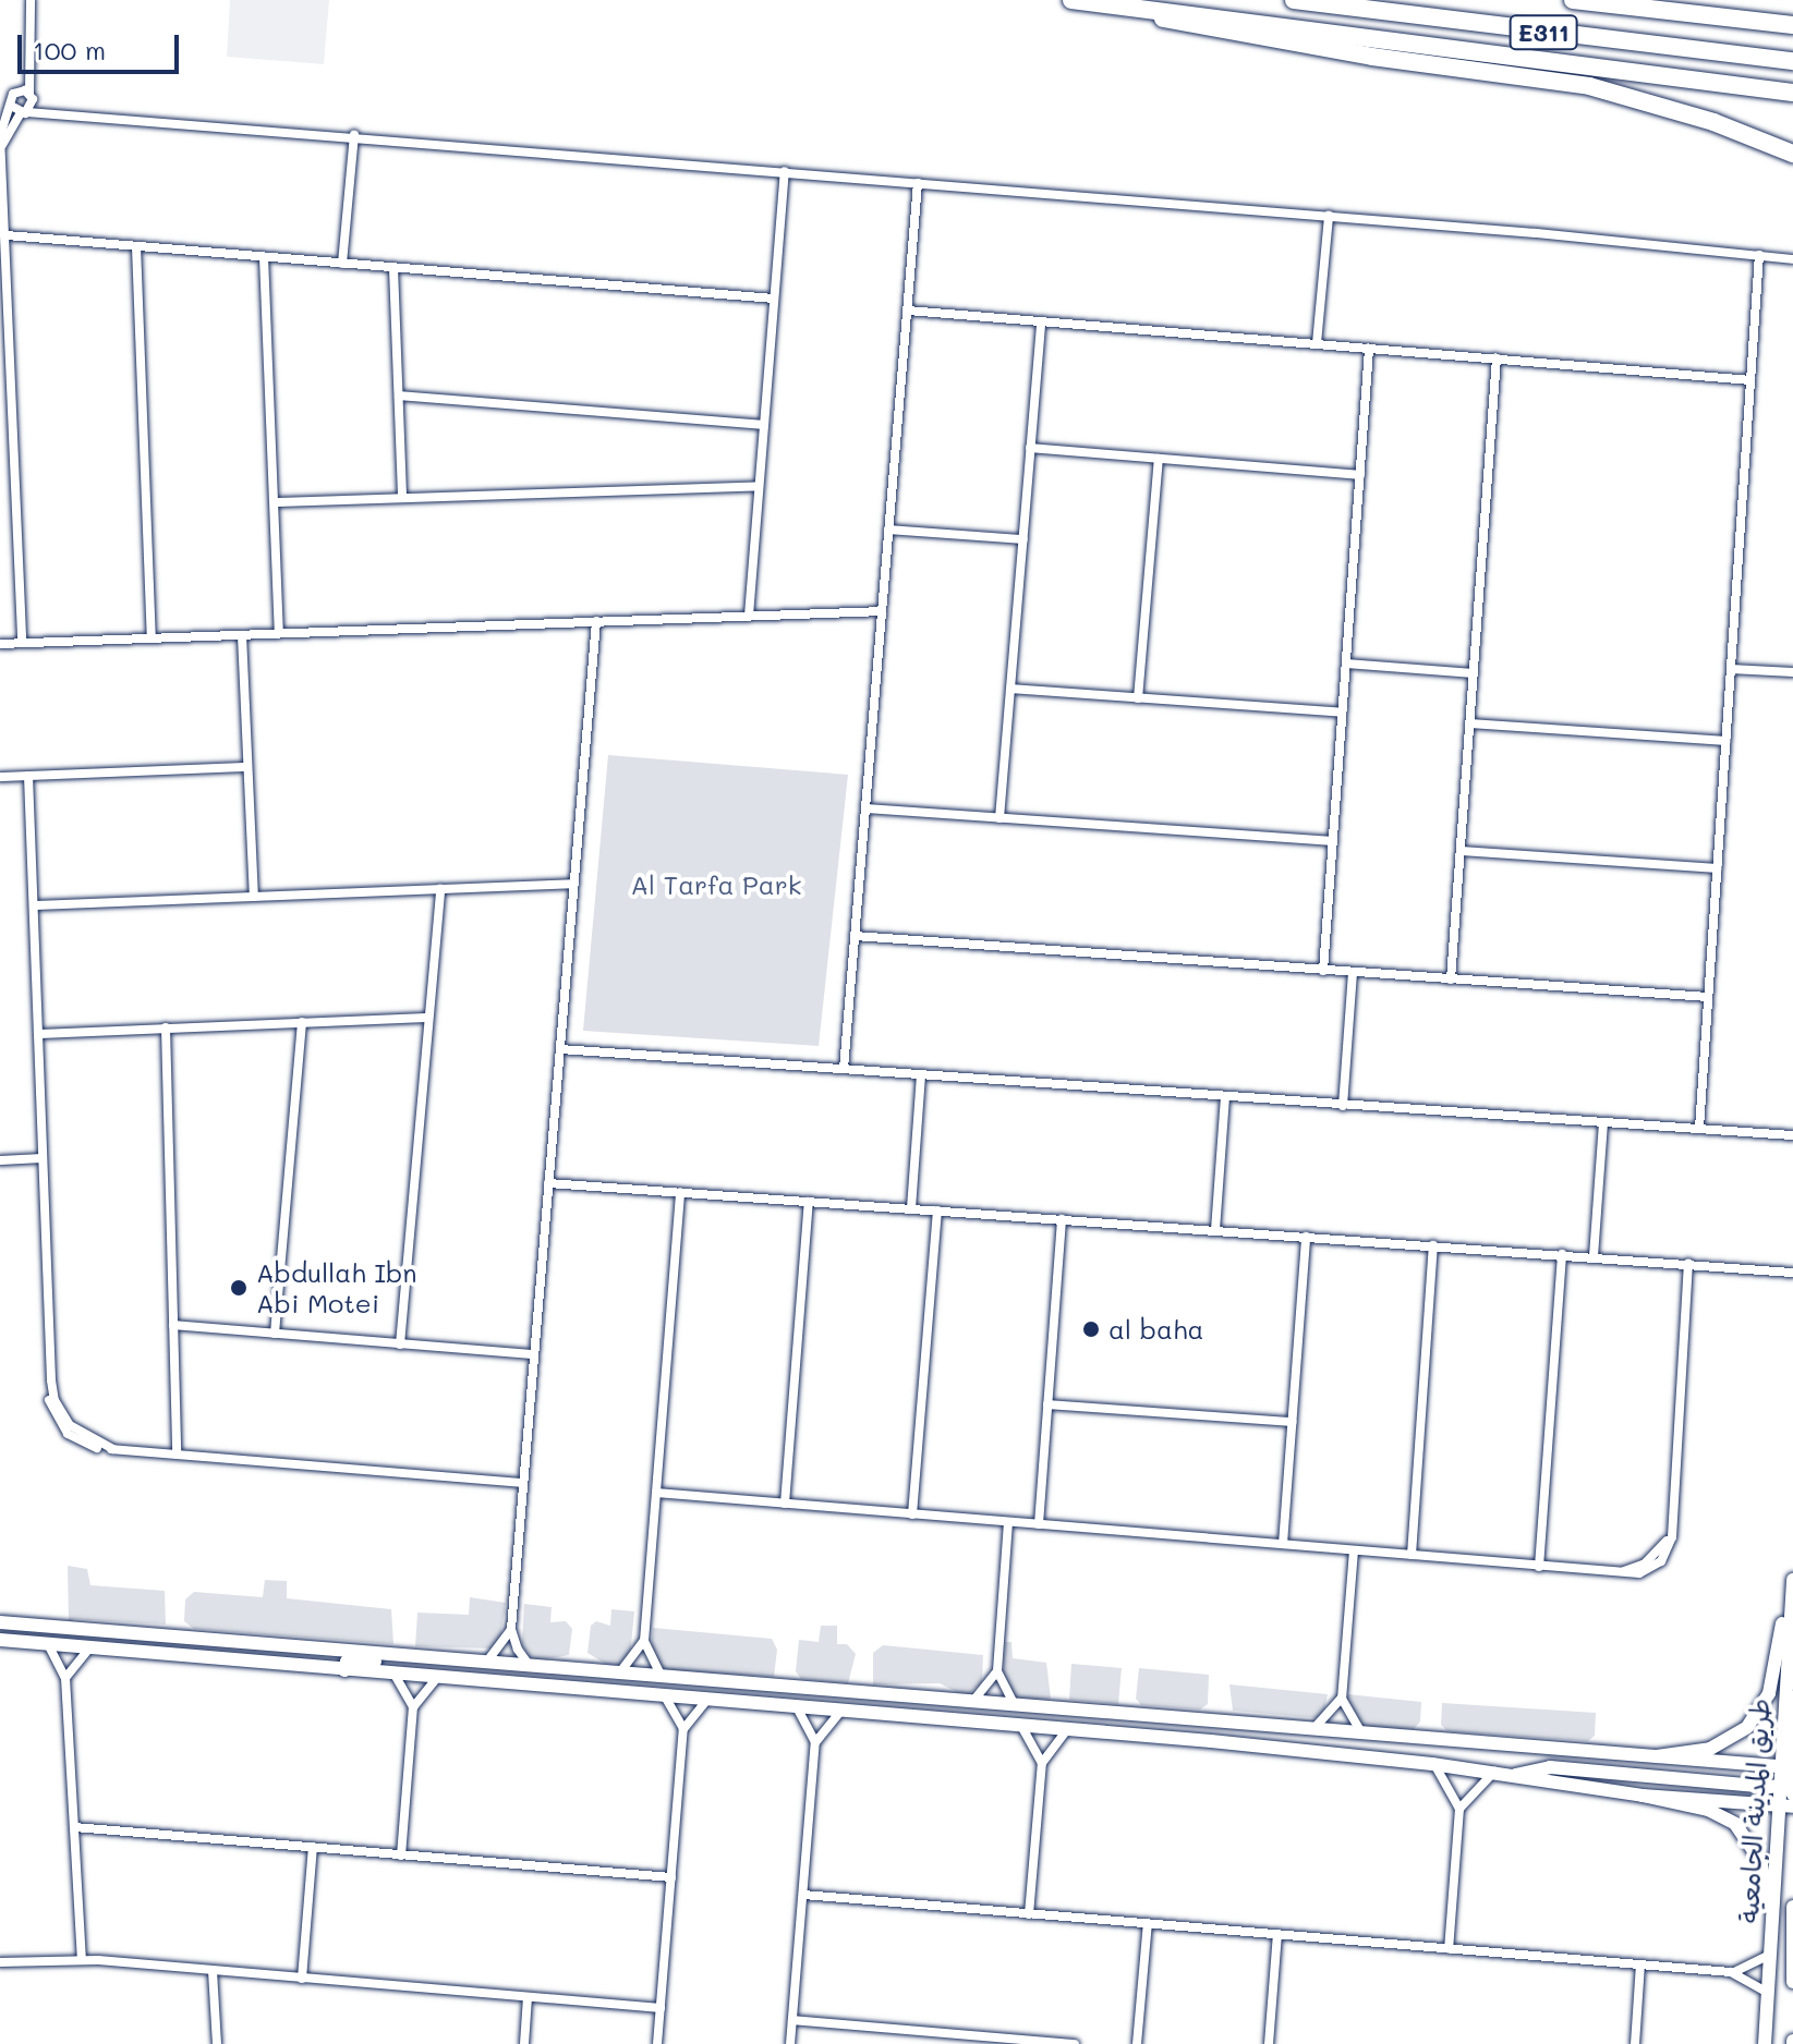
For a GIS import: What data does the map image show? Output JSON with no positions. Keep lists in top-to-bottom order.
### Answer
{
  "streets": {
    "highway": ["E311"],
    "main road": ["طريق المدينة الجامعية"]
  },
  "parks": ["Al Tarfa Park"],
  "places": ["Abdullah Ibn Abi Motei", "al baha"],
  "scale_bar": "100 m"
}
